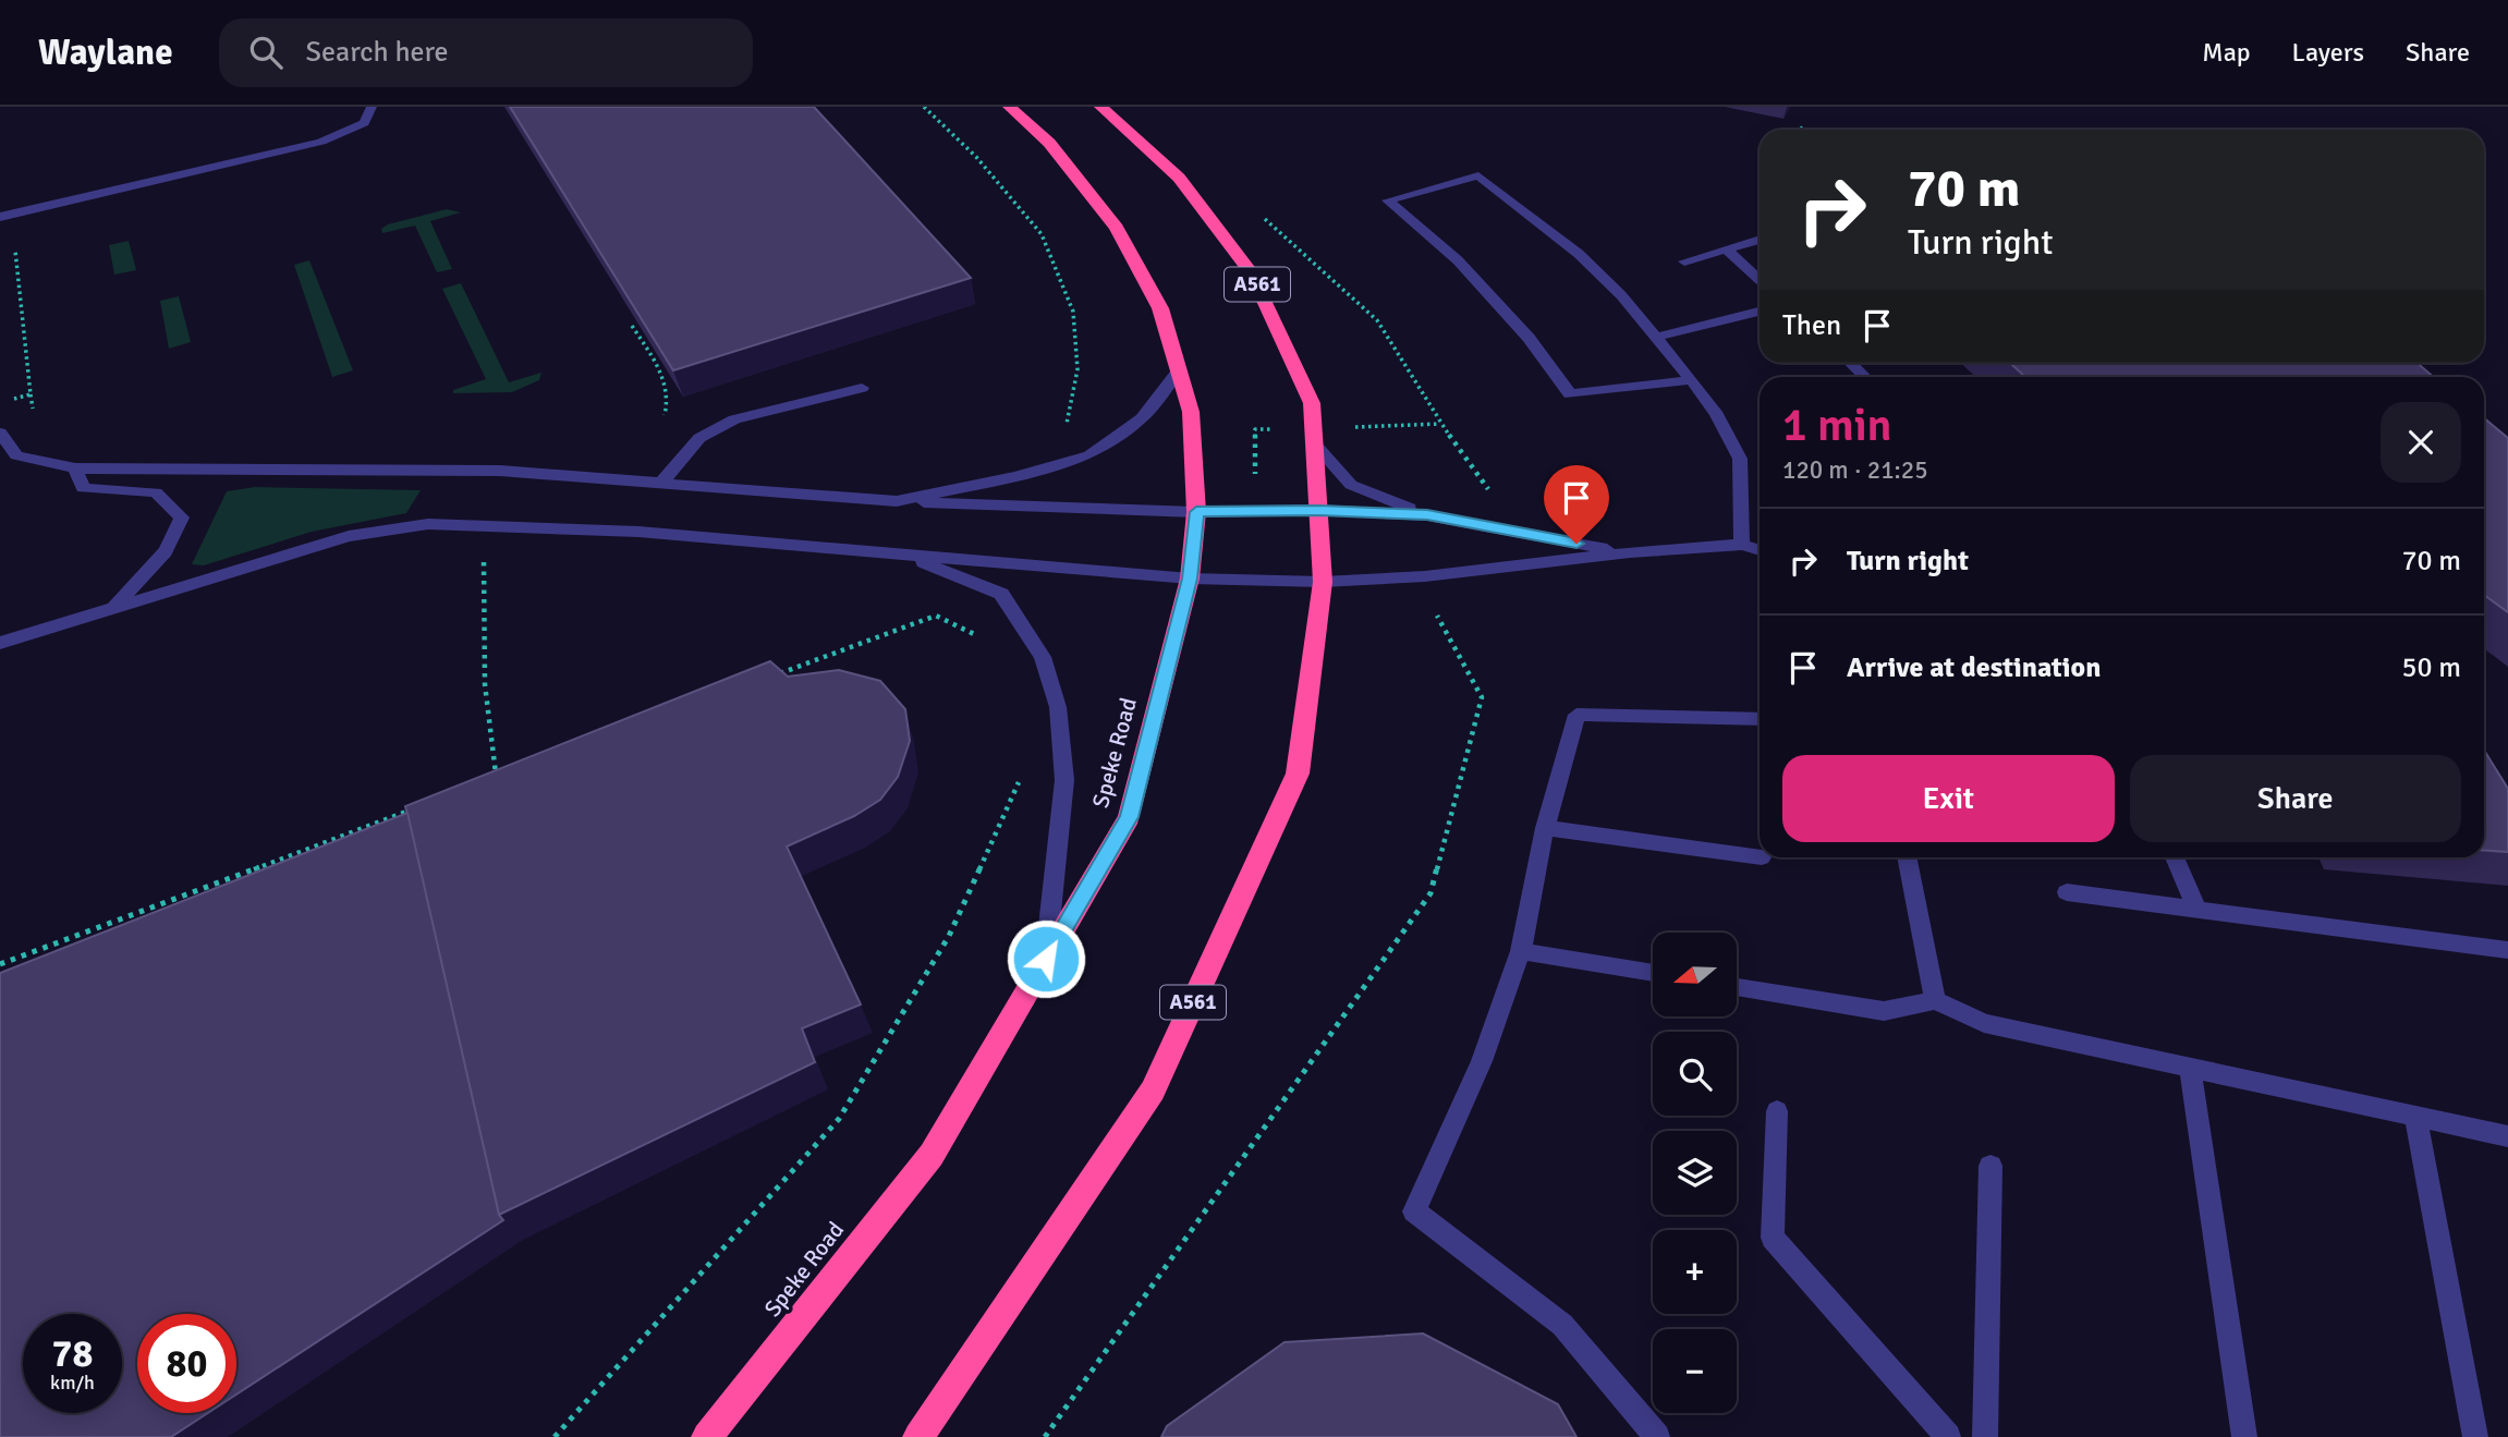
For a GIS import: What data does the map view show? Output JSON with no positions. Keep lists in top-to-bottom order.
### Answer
{
  "streets": {
    "highway": ["A561", "Speke Road"]
  },
  "north": "left",
  "page": {
    "header": "Waylane",
    "search": "Search here",
    "nav": ["Map", "Layers", "Share"],
    "turn": ["70 m", "Turn right"],
    "then": "Then",
    "heading": ["1 min", "120 m · 21:25"],
    "list": [
      {
        "name": "Turn right",
        "value": "70 m"
      },
      {
        "name": "Arrive at destination",
        "value": "50 m"
      }
    ],
    "buttons": ["Exit", "Share"],
    "map_buttons": ["+", "−"],
    "speed": "78 km/h",
    "limit": "80"
  }
}
